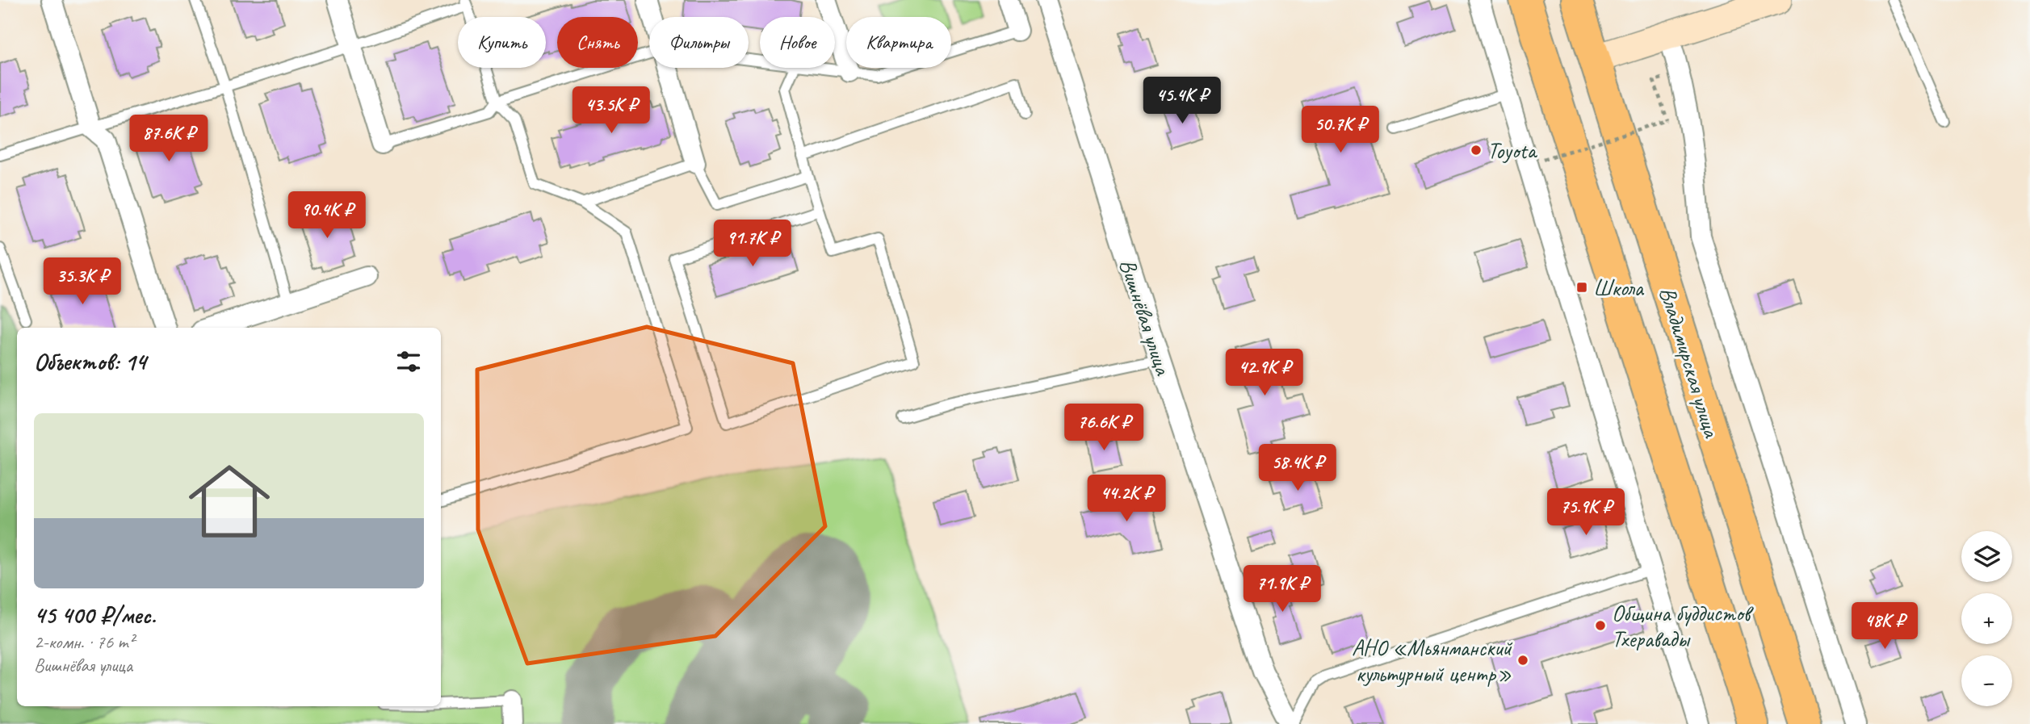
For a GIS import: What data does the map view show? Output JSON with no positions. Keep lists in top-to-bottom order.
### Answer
{
  "streets": {
    "highway": ["Владимирская улица"],
    "street": ["Вишнёвая улица"]
  },
  "places": {
    "other": ["Toyota", "Община буддистов Тхеравады", "АНО «Мьянманский культурный центр»"],
    "transit": ["Школа"]
  },
  "page": {
    "chip": [
      "Купить",
      "Снять",
      "Фильтры",
      "Новое",
      "Квартира"
    ],
    "price": [
      "45.4K ₽",
      "43.5K ₽",
      "50.7K ₽",
      "87.6K ₽",
      "90.4K ₽",
      "91.7K ₽",
      "35.3K ₽",
      "42.9K ₽",
      "76.6K ₽",
      "58.4K ₽",
      "44.2K ₽",
      "75.9K ₽",
      "71.9K ₽",
      "48K ₽"
    ],
    "heading": "Объектов: 14",
    "list": [
      {
        "name": "45 400 ₽/мес.",
        "note": "2-комн. · 76 m² · Вишнёвая улица"
      }
    ],
    "map_buttons": ["+", "−"]
  }
}
